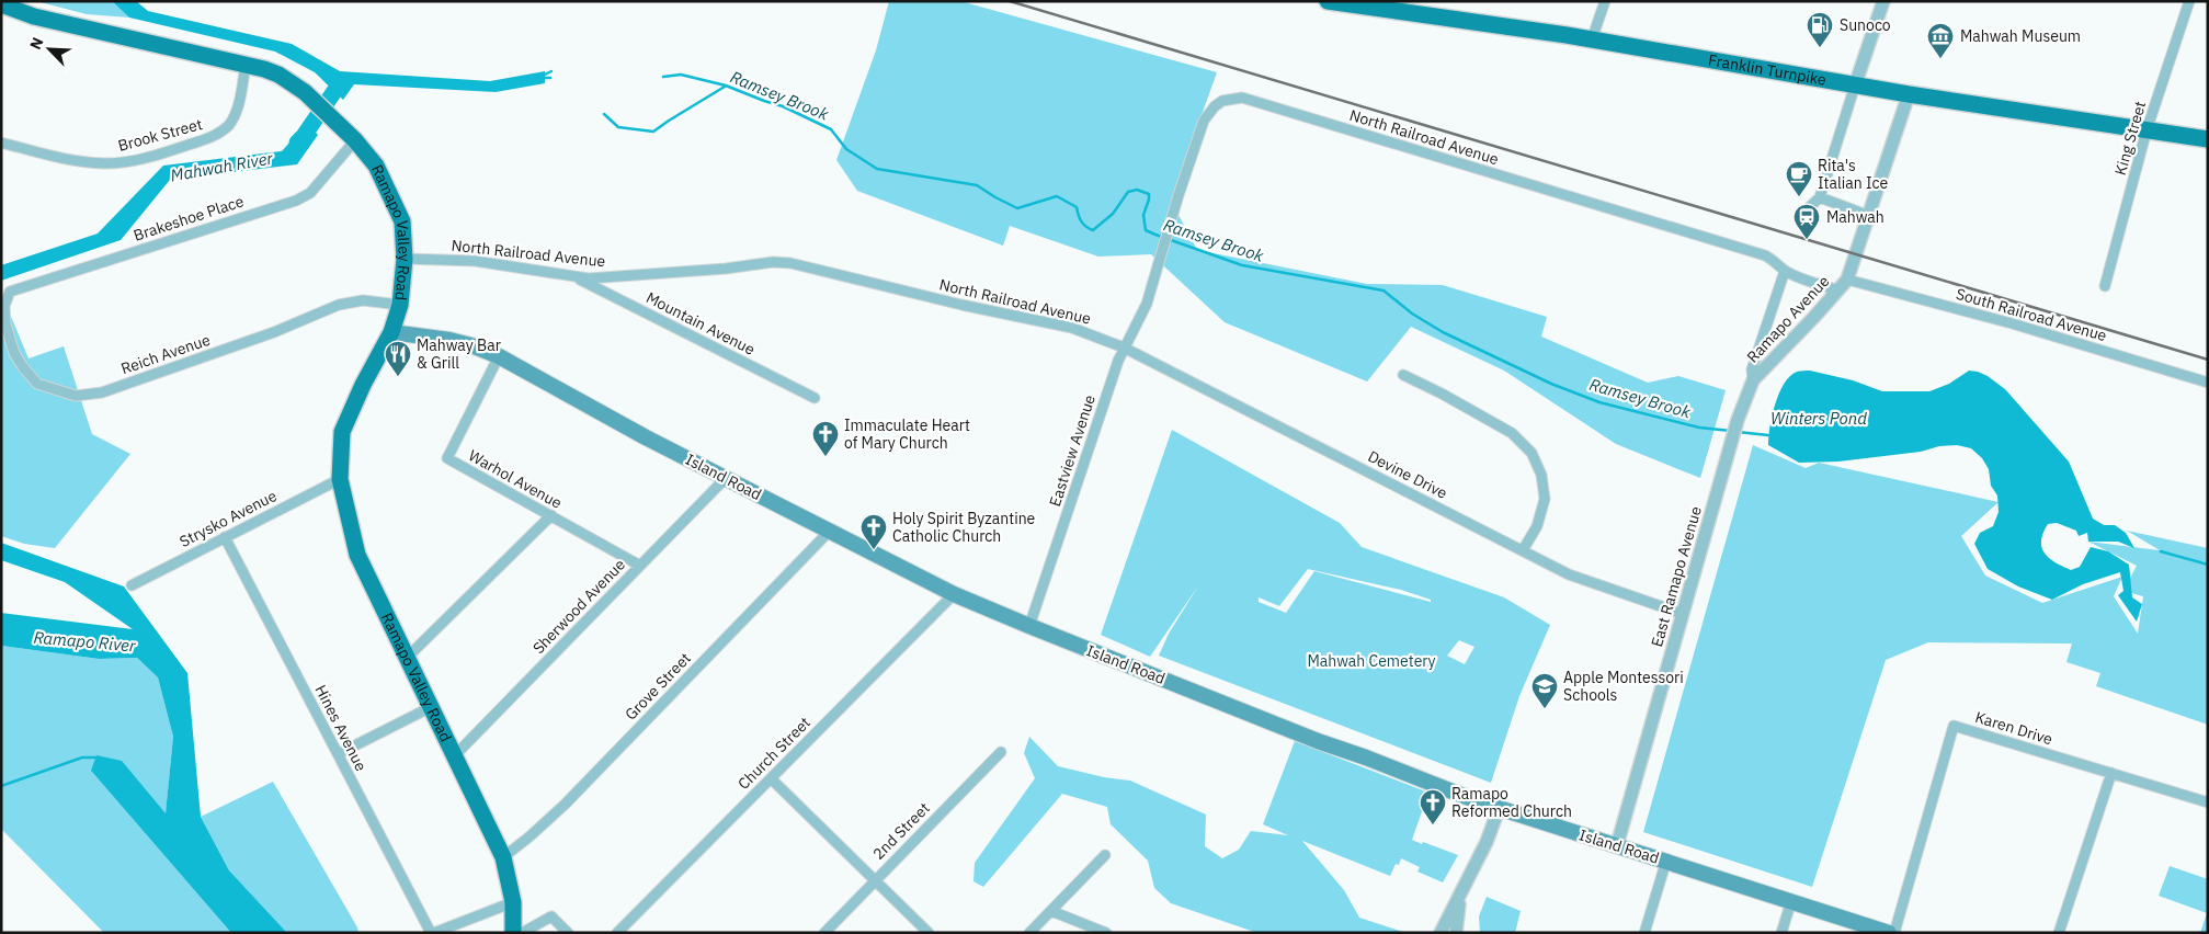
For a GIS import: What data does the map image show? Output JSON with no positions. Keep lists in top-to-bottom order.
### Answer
{
  "streets": {
    "main road": ["Franklin Turnpike", "Ramapo Valley Road", "Island Road"],
    "street": [
      "Brook Street",
      "North Railroad Avenue",
      "King Street",
      "Brakeshoe Place",
      "South Railroad Avenue",
      "Ramapo Avenue",
      "Mountain Avenue",
      "Reich Avenue",
      "Eastview Avenue",
      "Devine Drive",
      "Warhol Avenue",
      "Strysko Avenue",
      "East Ramapo Avenue",
      "Sherwood Avenue",
      "Grove Street",
      "Hines Avenue",
      "Karen Drive",
      "Church Street",
      "2nd Street"
    ]
  },
  "crossings": [
    ["Franklin Turnpike", "King Street"],
    ["Franklin Turnpike", "Ramapo Avenue"],
    ["Brook Street", "Ramapo Valley Road"],
    ["North Railroad Avenue", "Ramapo Valley Road"],
    ["North Railroad Avenue", "Mountain Avenue"],
    ["North Railroad Avenue", "Eastview Avenue"],
    ["North Railroad Avenue", "Devine Drive"],
    ["Brakeshoe Place", "Ramapo Valley Road"],
    ["Brakeshoe Place", "Reich Avenue"],
    ["Ramapo Valley Road", "Reich Avenue"],
    ["Ramapo Valley Road", "Island Road"],
    ["Ramapo Valley Road", "Strysko Avenue"],
    ["Ramapo Valley Road", "Sherwood Avenue"],
    ["Ramapo Valley Road", "Grove Street"],
    ["South Railroad Avenue", "Ramapo Avenue"],
    ["Ramapo Avenue", "East Ramapo Avenue"],
    ["Eastview Avenue", "Devine Drive"],
    ["Eastview Avenue", "Island Road"],
    ["Devine Drive", "East Ramapo Avenue"],
    ["Island Road", "Warhol Avenue"],
    ["Island Road", "East Ramapo Avenue"],
    ["Island Road", "Sherwood Avenue"],
    ["Island Road", "Grove Street"],
    ["Island Road", "Church Street"],
    ["Warhol Avenue", "Sherwood Avenue"],
    ["Strysko Avenue", "Hines Avenue"]
  ],
  "water": [
    "Ramsey Brook",
    "Mahwah River",
    "Winters Pond",
    "Ramapo River"
  ],
  "parks": ["Mahwah Cemetery"],
  "places": {
    "fuel station": ["Sunoco"],
    "museum": ["Mahwah Museum"],
    "cafe": ["Rita's Italian Ice"],
    "station": ["Mahwah"],
    "restaurant": ["Mahway Bar & Grill"],
    "church": ["Immaculate Heart of Mary Church", "Holy Spirit Byzantine Catholic Church", "Ramapo Reformed Church"],
    "school or university": ["Apple Montessori Schools"]
  },
  "north": "top left"
}
